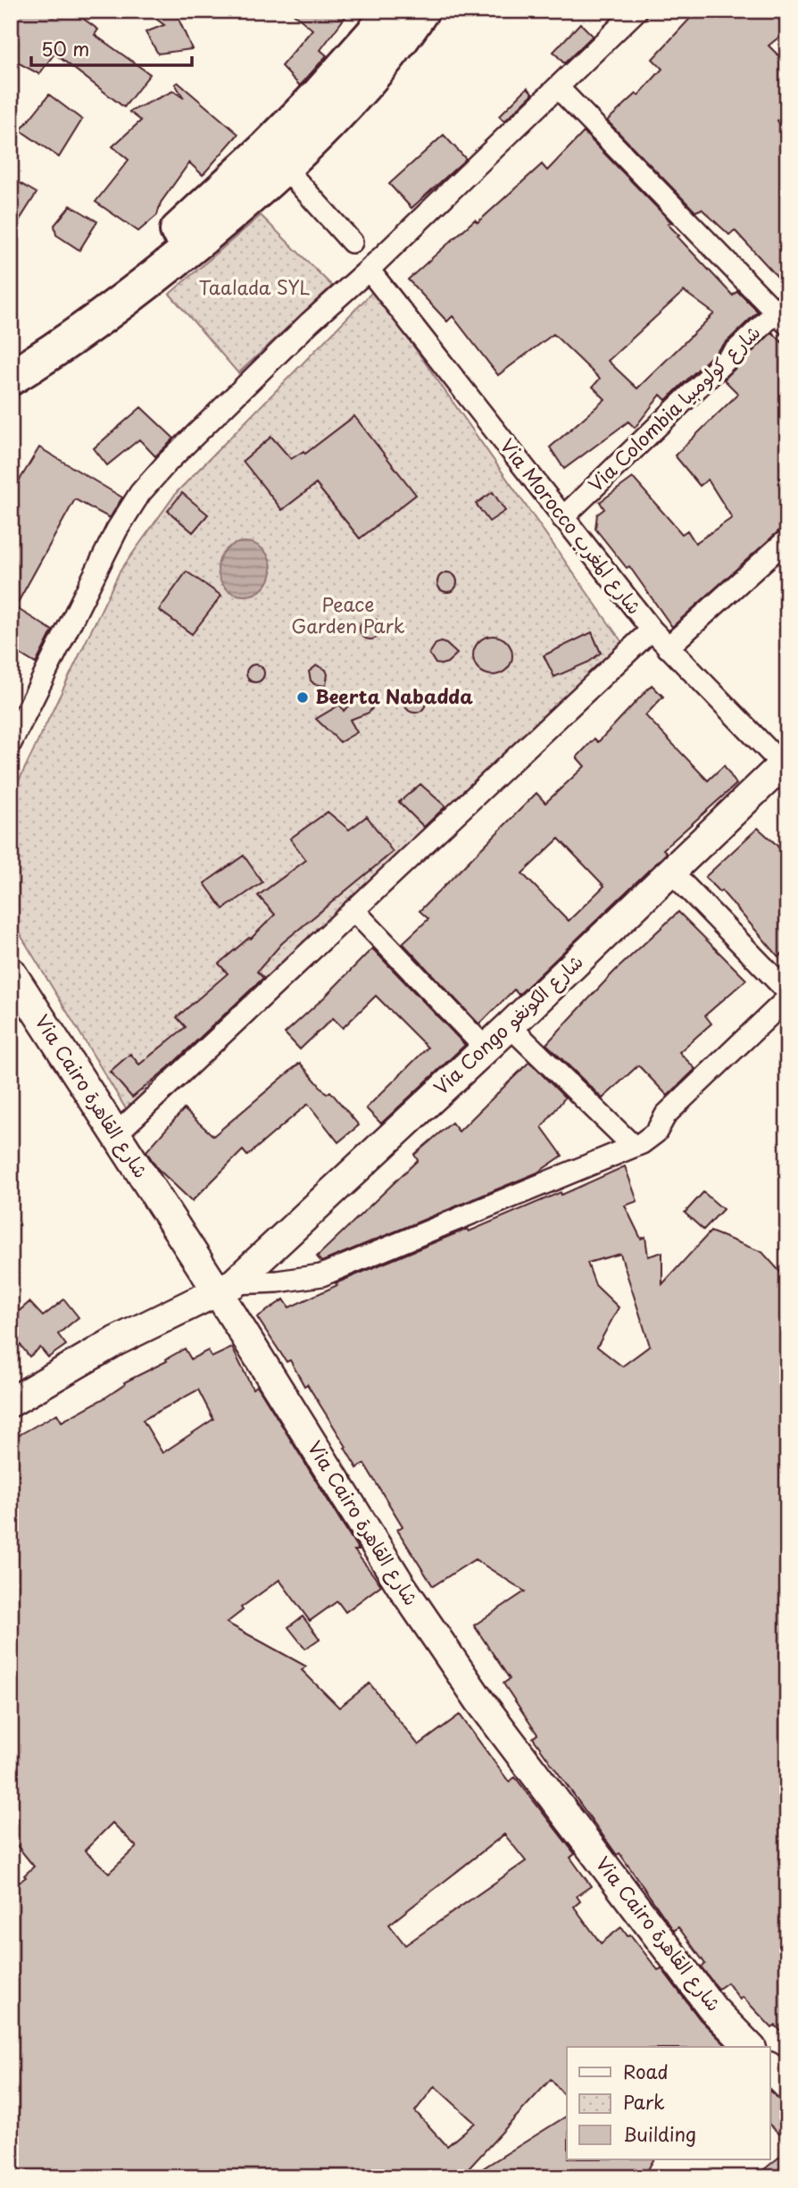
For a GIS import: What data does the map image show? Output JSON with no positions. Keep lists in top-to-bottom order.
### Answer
{
  "streets": {
    "street": [
      "Via Colombia شارع كولومبيا",
      "Via Morocco شارع المغرب",
      "Via Congo شارع الكونغو",
      "Via Cairo شارع القاهرة"
    ]
  },
  "crossings": [
    ["Via Colombia شارع كولومبيا", "Via Morocco شارع المغرب"],
    ["Via Morocco شارع المغرب", "Via Congo شارع الكونغو"],
    ["Via Congo شارع الكونغو", "Via Cairo شارع القاهرة"]
  ],
  "parks": ["Taalada SYL", "Peace Garden Park"],
  "places": ["Beerta Nabadda"],
  "legend": ["Road", "Park", "Building"],
  "scale_bar": "50 m"
}
